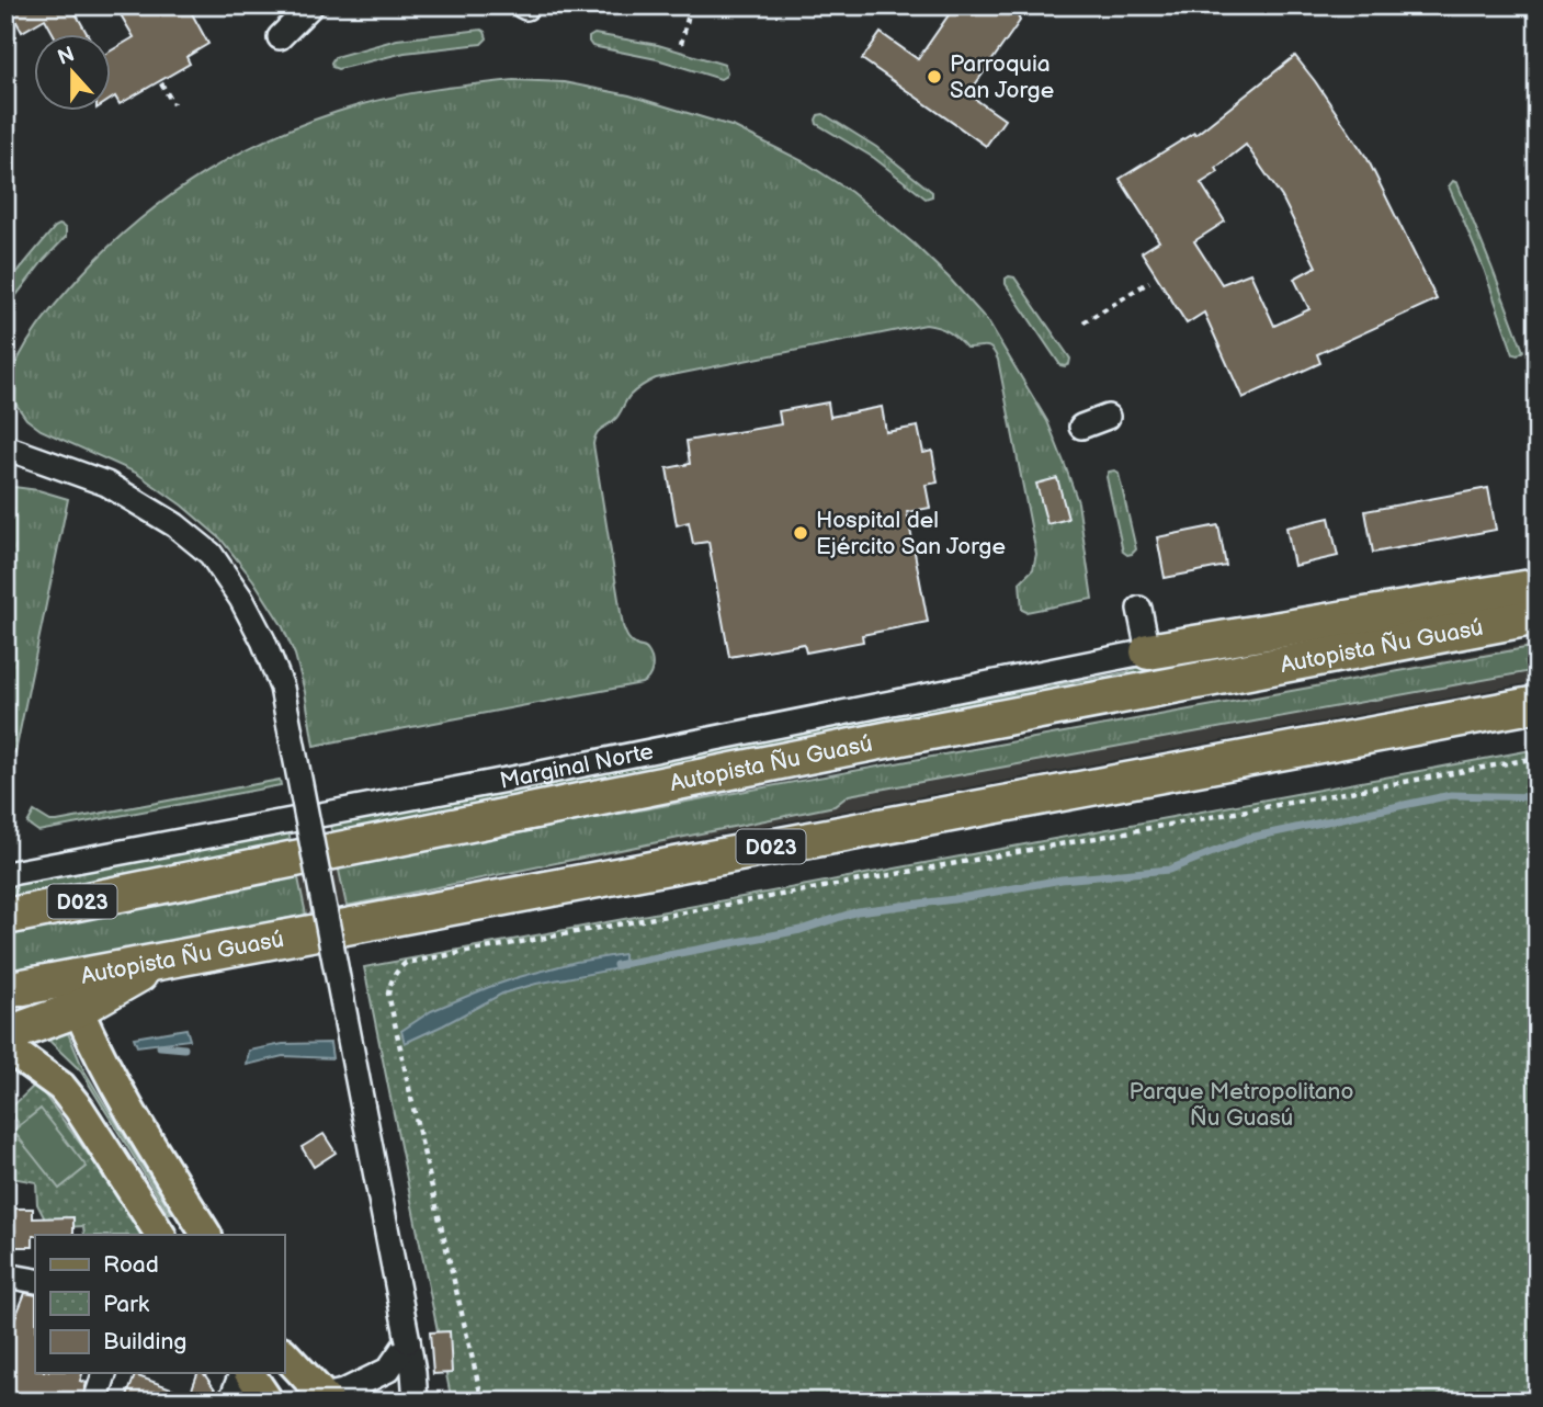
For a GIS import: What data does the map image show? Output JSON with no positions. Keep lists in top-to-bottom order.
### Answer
{
  "streets": {
    "highway": ["Autopista Ñu Guasú", "D023"],
    "street": ["Marginal Norte"]
  },
  "parks": ["Parque Metropolitano Ñu Guasú"],
  "places": ["Parroquia San Jorge", "Hospital del Ejército San Jorge"],
  "legend": ["Road", "Park", "Building"],
  "north": "top"
}
